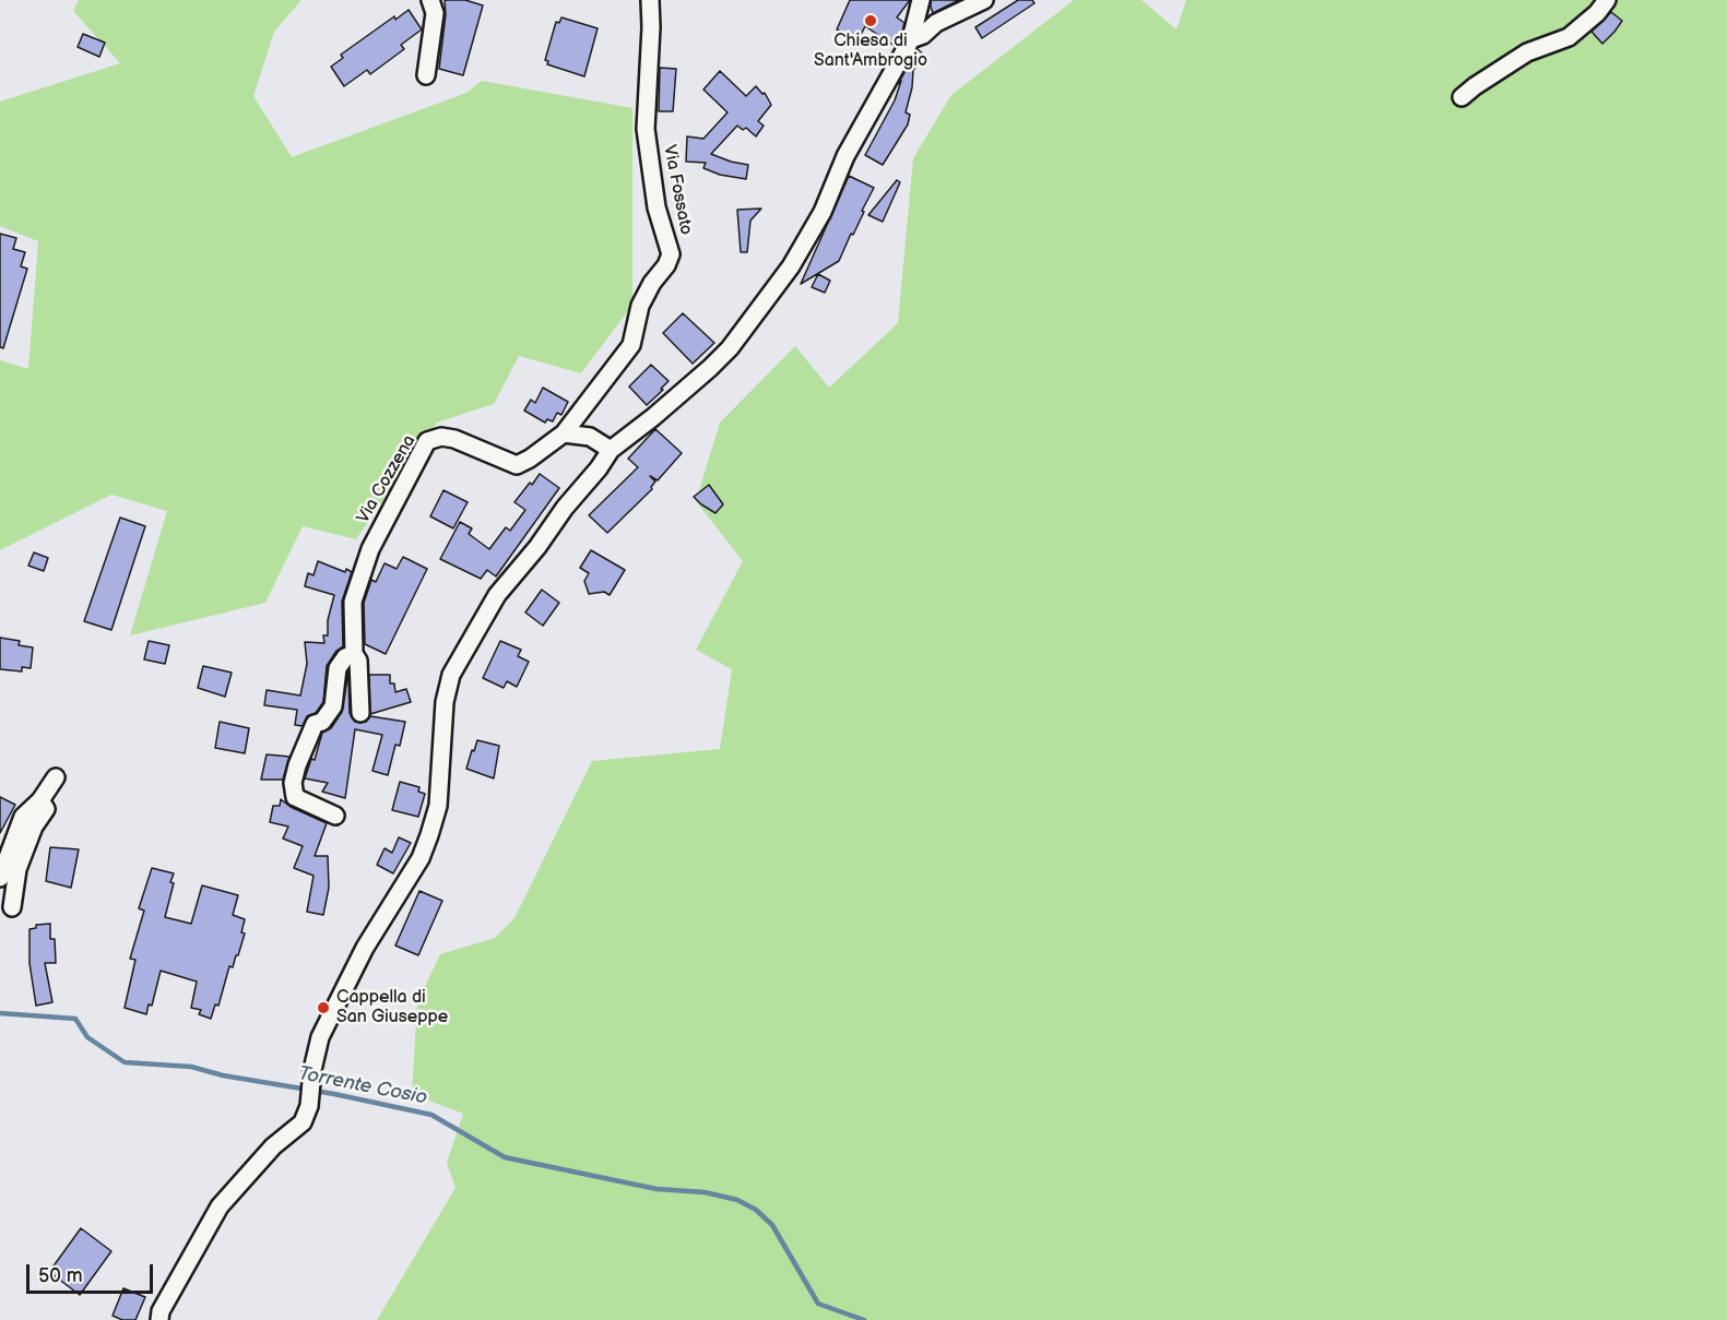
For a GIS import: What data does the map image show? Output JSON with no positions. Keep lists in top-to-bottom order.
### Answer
{
  "streets": {
    "street": ["Via Fossato", "Via Cozzena"]
  },
  "crossings": [
    ["Via Fossato", "Via Cozzena"]
  ],
  "water": ["Torrente Cosio"],
  "places": ["Chiesa di Sant'Ambrogio", "Cappella di San Giuseppe"],
  "scale_bar": "50 m"
}
